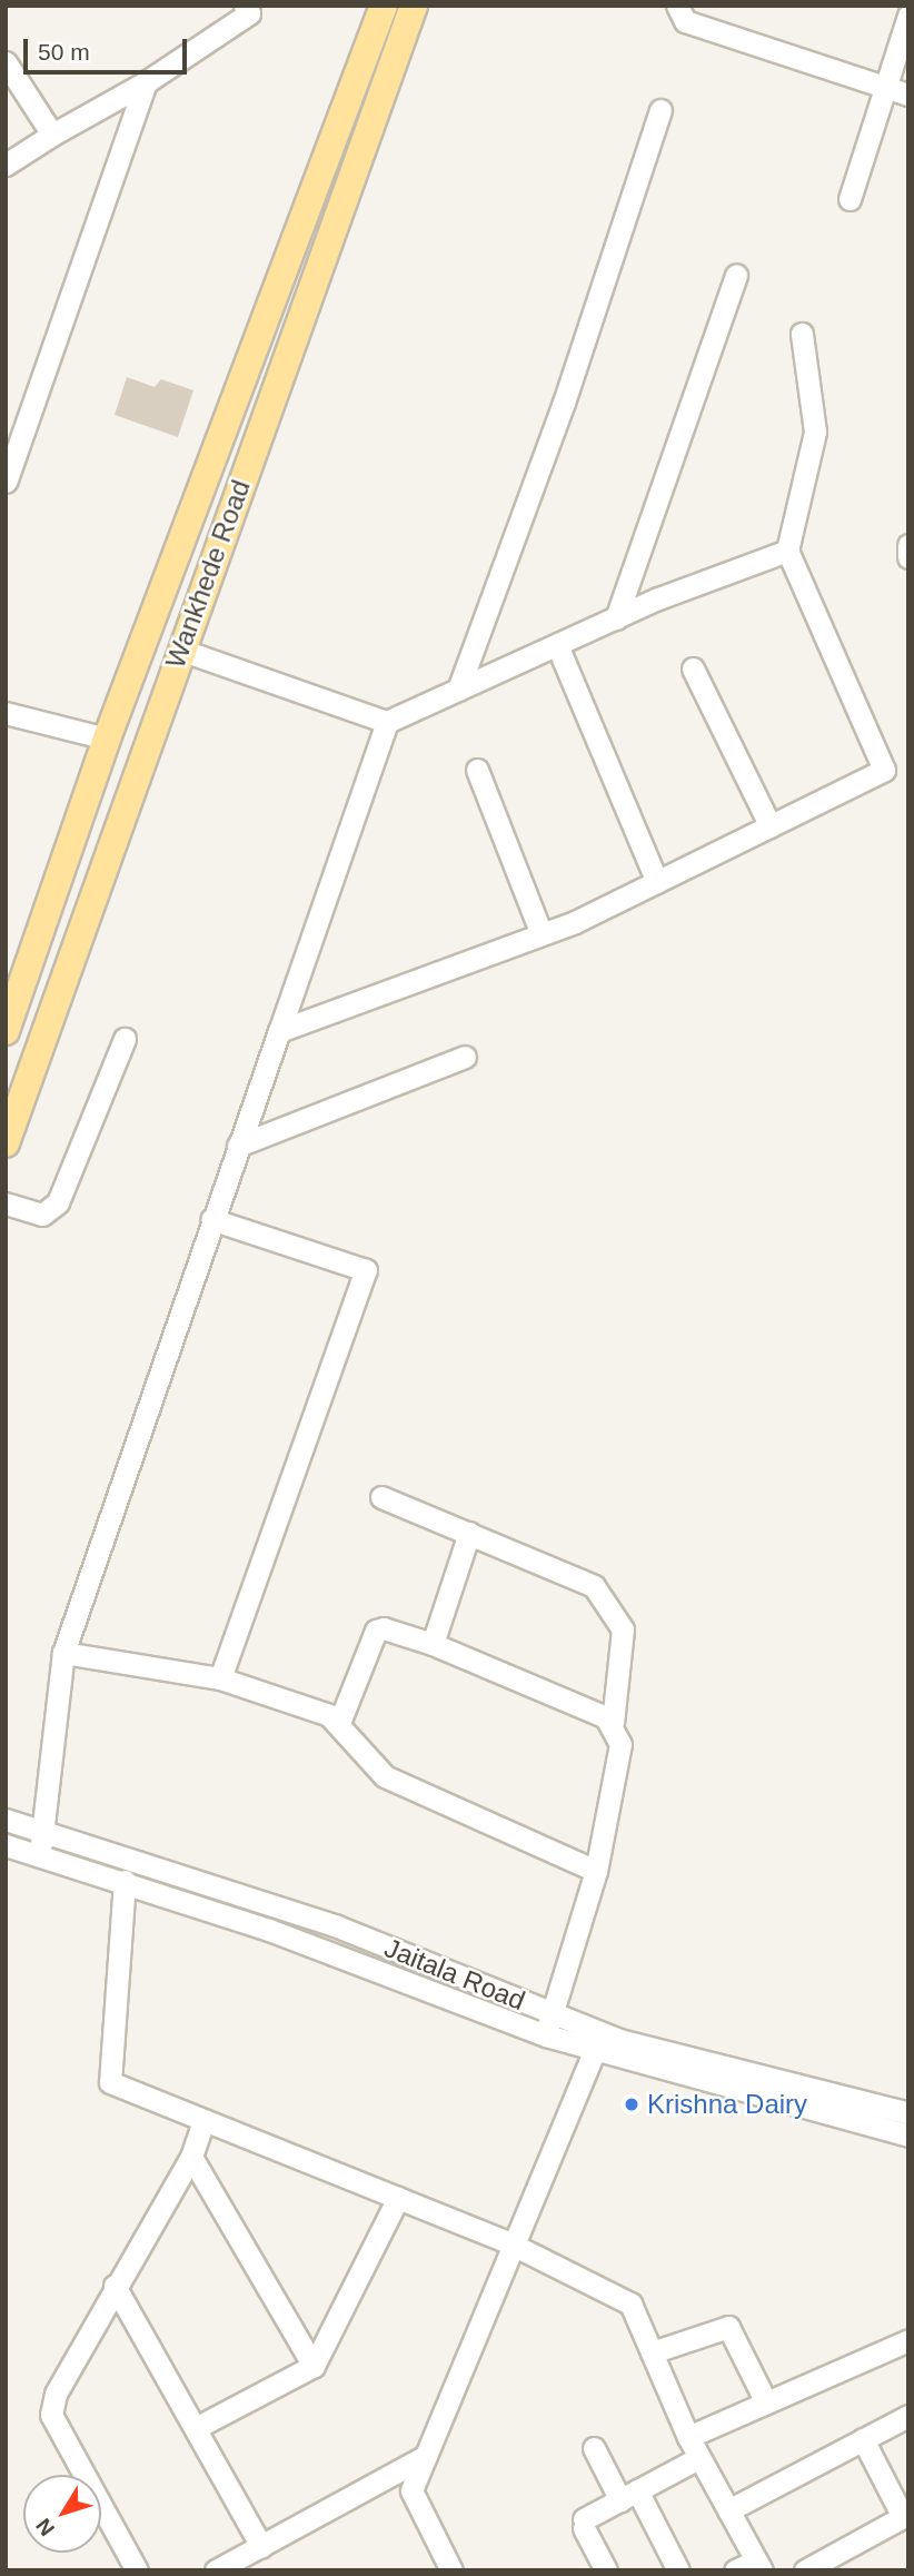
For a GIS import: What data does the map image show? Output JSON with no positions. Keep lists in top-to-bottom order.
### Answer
{
  "streets": {
    "main road": ["Wankhede Road"],
    "street": ["Jaitala Road"]
  },
  "places": ["Krishna Dairy"],
  "scale_bar": "50 m",
  "north": "bottom left"
}
